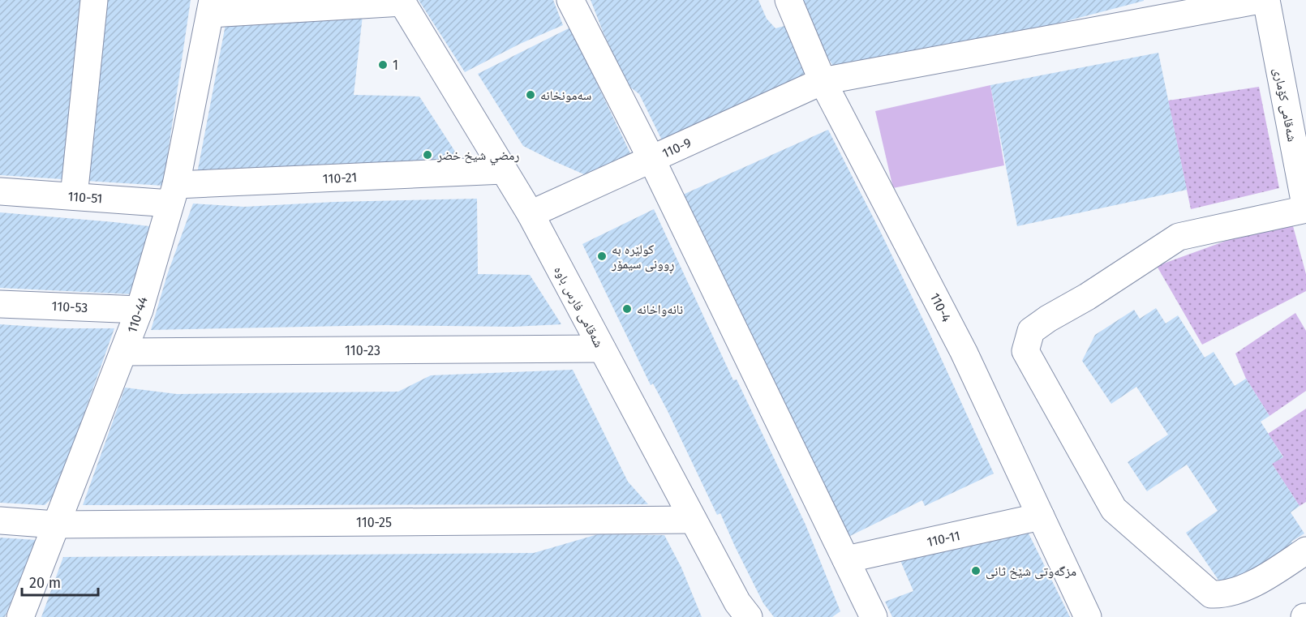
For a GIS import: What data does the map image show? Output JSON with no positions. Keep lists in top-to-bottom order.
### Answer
{
  "streets": {
    "street": [
      "شەقامی کۆماری",
      "110-9",
      "110-21",
      "110-51",
      "110-53",
      "شەقامی فارس باوە",
      "110-4",
      "110-44",
      "110-23",
      "110-25",
      "110-11"
    ]
  },
  "crossings": [
    ["110-9", "شەقامی فارس باوە"],
    ["110-9", "110-4"],
    ["110-21", "110-51"],
    ["110-21", "شەقامی فارس باوە"],
    ["110-21", "110-44"],
    ["110-51", "110-44"],
    ["110-53", "110-44"],
    ["شەقامی فارس باوە", "110-23"],
    ["شەقامی فارس باوە", "110-25"],
    ["110-4", "110-11"],
    ["110-44", "110-23"],
    ["110-44", "110-25"]
  ],
  "places": [
    "1",
    "سەمونخانە",
    "رمضي شيخ خضر",
    "کولێرە بە ڕوونی سیمۆر",
    "نانەواخانە",
    "مزگەوتی شێخ ثانی"
  ],
  "scale_bar": "20 m"
}
